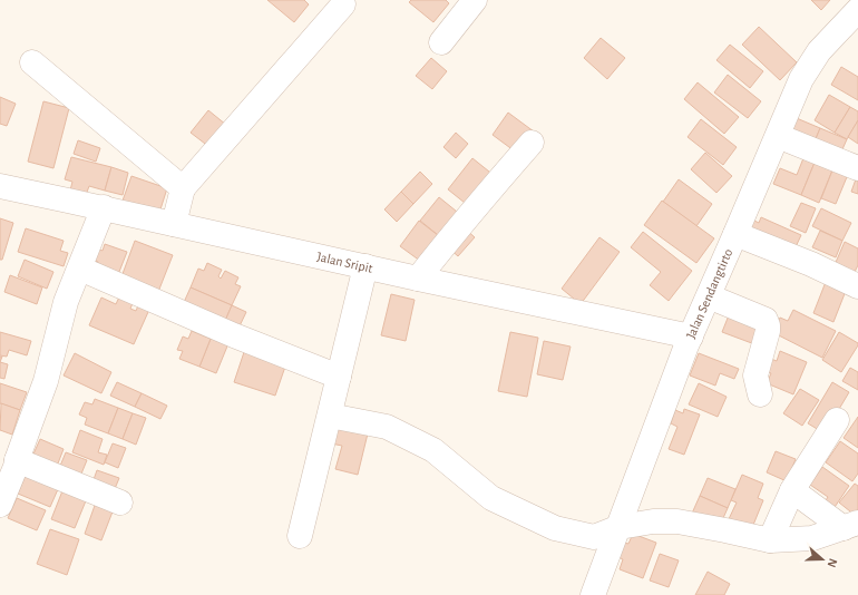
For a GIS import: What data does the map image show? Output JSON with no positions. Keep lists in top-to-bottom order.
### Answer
{
  "streets": {
    "street": ["Jalan Sripit", "Jalan Sendangtirto"]
  },
  "crossings": [
    ["Jalan Sripit", "Jalan Sendangtirto"]
  ],
  "north": "right"
}
